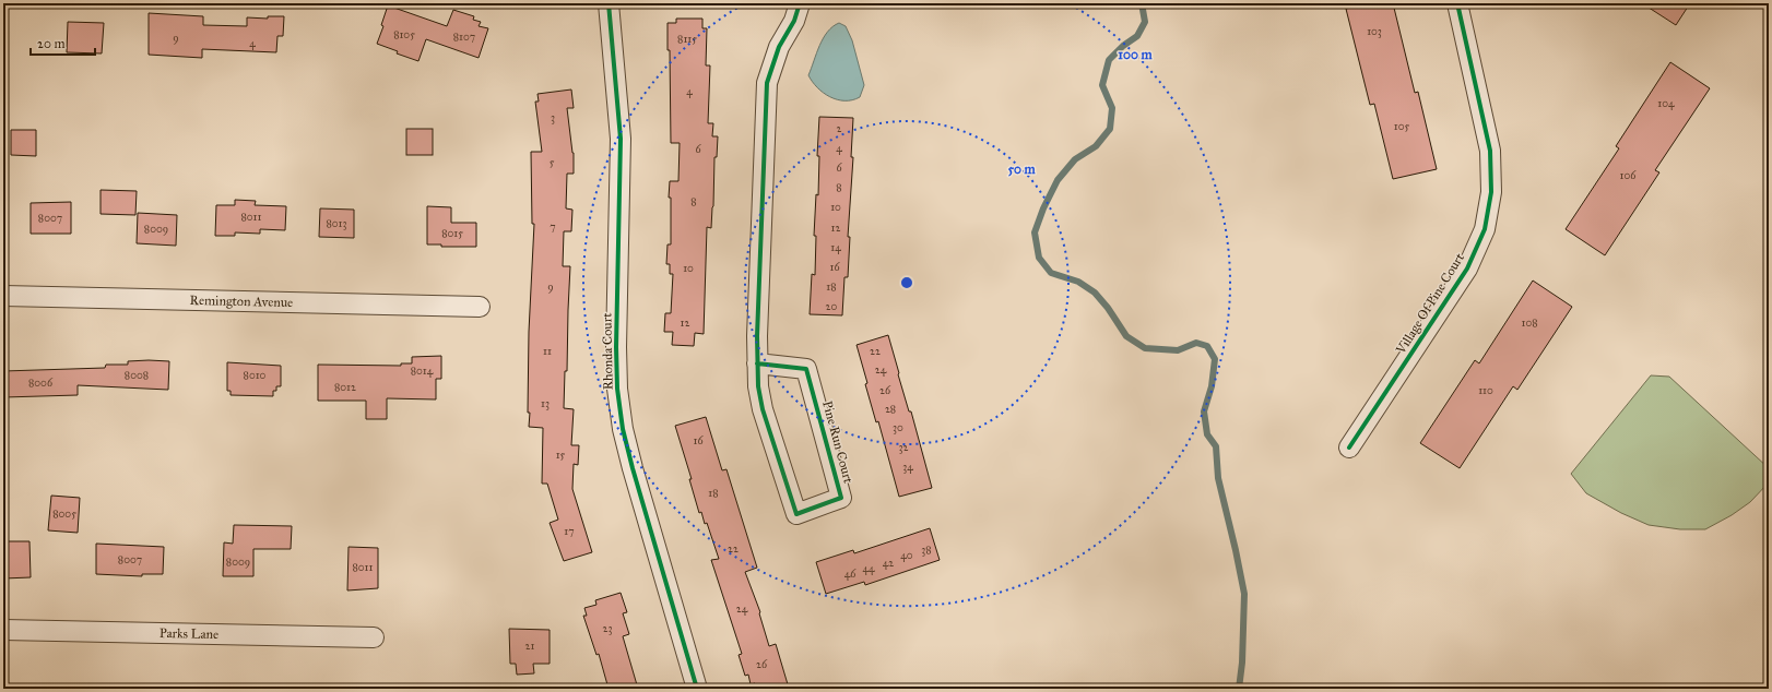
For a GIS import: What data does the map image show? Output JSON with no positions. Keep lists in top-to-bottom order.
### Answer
{
  "streets": {
    "street": [
      "Remington Avenue",
      "Village Of Pine Court",
      "Rhonda Court",
      "Pine Run Court",
      "Parks Lane"
    ]
  },
  "house_numbers": [
    "103",
    "8105",
    "8107",
    "9",
    "8115",
    "4",
    "4",
    "104",
    "3",
    "105",
    "2",
    "4",
    "6",
    "5",
    "6",
    "106",
    "8",
    "8",
    "10",
    "8011",
    "8007",
    "8013",
    "7",
    "12",
    "8009",
    "8015",
    "14",
    "16",
    "10",
    "9",
    "18",
    "20",
    "12",
    "108",
    "11",
    "22",
    "24",
    "8014",
    "8008",
    "8010",
    "8006",
    "8012",
    "26",
    "110",
    "13",
    "28",
    "30",
    "16",
    "32",
    "15",
    "34",
    "18",
    "8005",
    "17",
    "22",
    "38",
    "40",
    "8007",
    "8009",
    "42",
    "8011",
    "44",
    "46",
    "24",
    "23",
    "21",
    "26"
  ],
  "scale_bar": "20 m",
  "rings": ["100 m", "50 m"]
}
